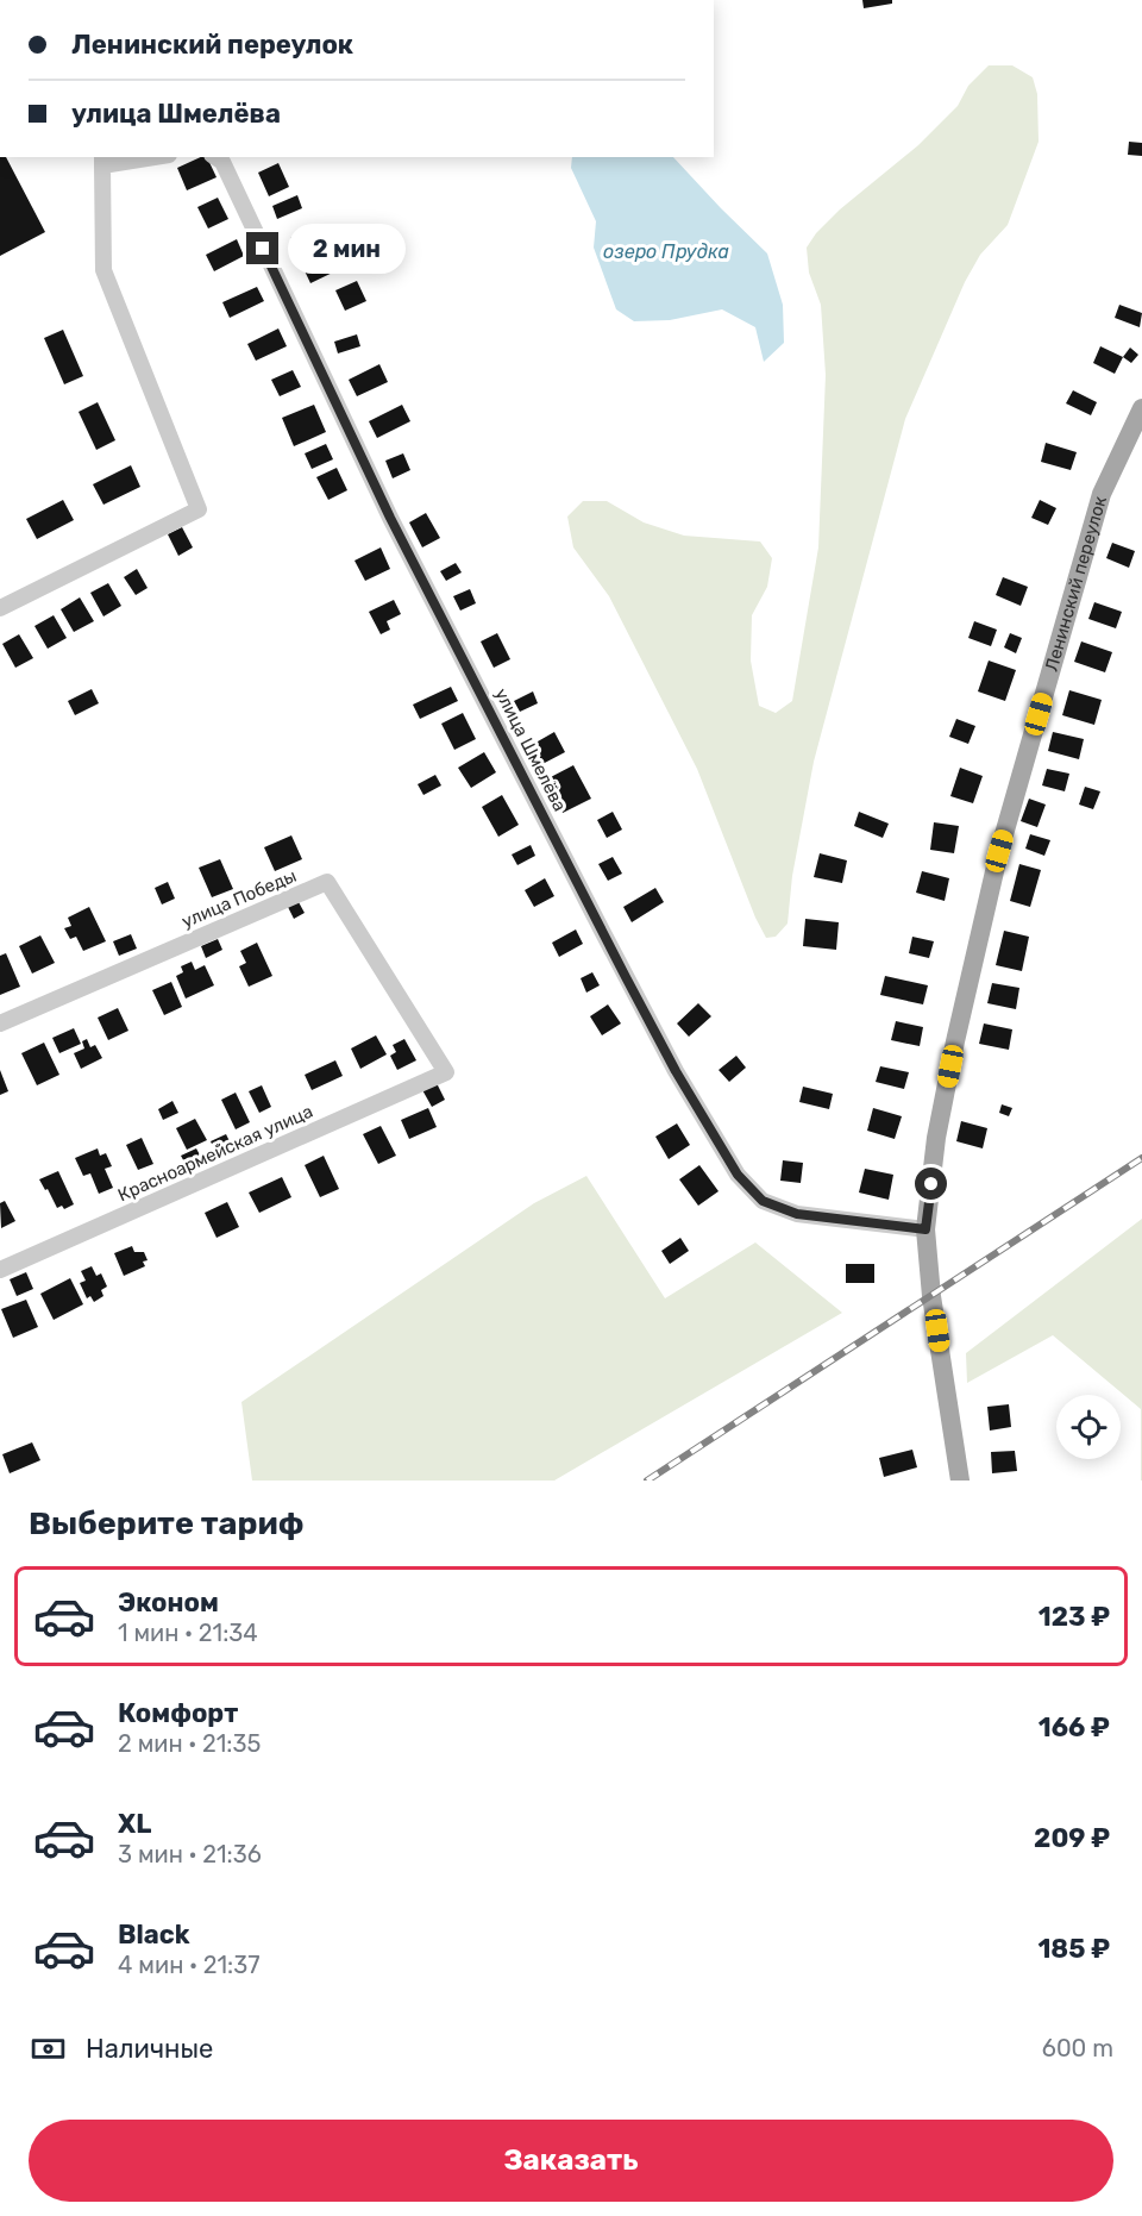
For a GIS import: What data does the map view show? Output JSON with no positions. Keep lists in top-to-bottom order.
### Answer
{
  "streets": {
    "main road": ["Ленинский переулок"],
    "street": ["улица Шмелёва", "улица Победы", "Красноармейская улица"]
  },
  "crossings": [
    ["Ленинский переулок", "улица Шмелёва"],
    ["улица Победы", "Красноармейская улица"]
  ],
  "water": ["озеро Прудка"],
  "page": {
    "banner": ["Ленинский переулок", "улица Шмелёва"],
    "bubble": "2 мин",
    "heading": "Выберите тариф",
    "list": [
      {
        "name": "Эконом",
        "note": "1 мин · 21:34",
        "value": "123 ₽"
      },
      {
        "name": "Комфорт",
        "note": "2 мин · 21:35",
        "value": "166 ₽"
      },
      {
        "name": "XL",
        "note": "3 мин · 21:36",
        "value": "209 ₽"
      },
      {
        "name": "Black",
        "note": "4 мин · 21:37",
        "value": "185 ₽"
      }
    ],
    "pay": ["Наличные", "600 m"],
    "buttons": "Заказать"
  }
}
